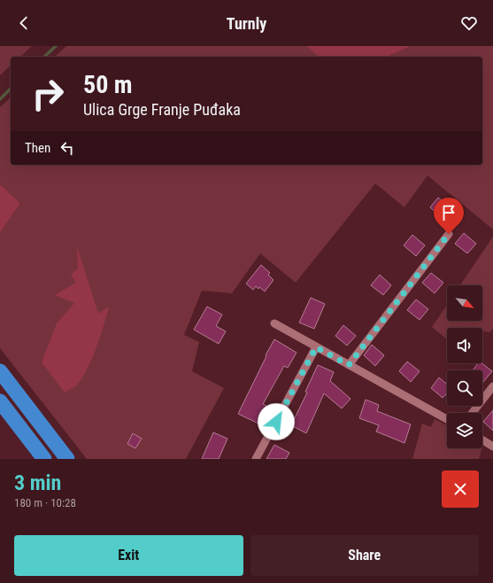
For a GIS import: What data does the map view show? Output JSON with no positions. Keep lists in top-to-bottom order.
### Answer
{
  "north": "bottom right",
  "page": {
    "header": "Turnly",
    "turn": ["50 m", "Ulica Grge Franje Puđaka"],
    "then": "Then",
    "heading": ["3 min", "180 m · 10:28"],
    "buttons": ["Exit", "Share"]
  }
}
